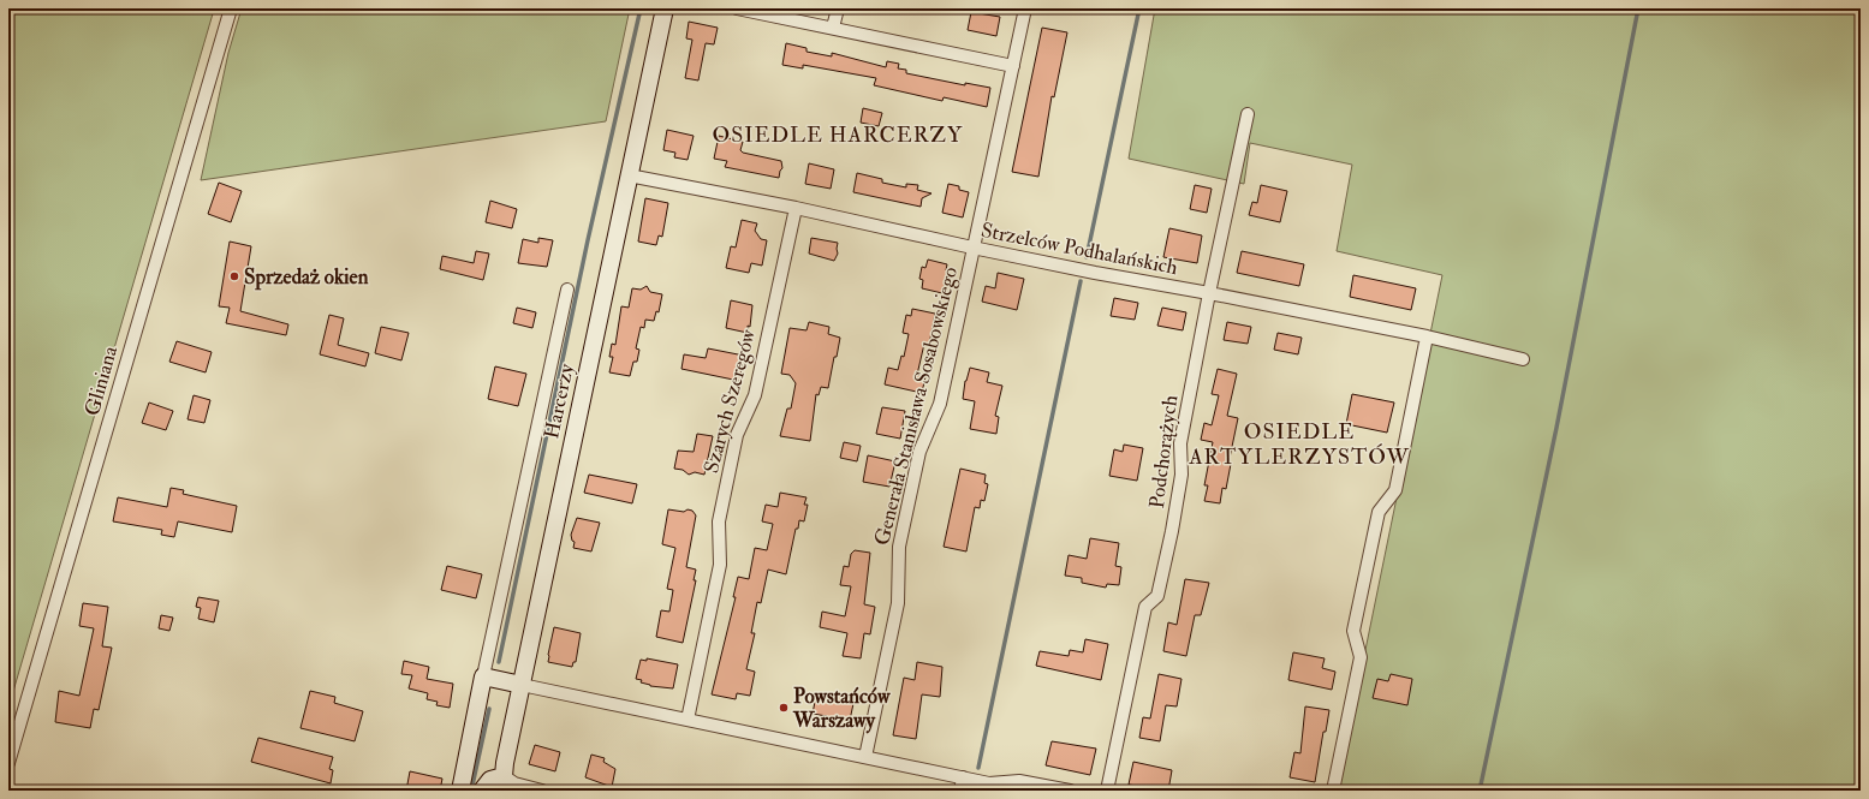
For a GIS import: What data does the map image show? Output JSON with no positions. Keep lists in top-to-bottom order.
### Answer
{
  "streets": {
    "street": [
      "Strzelców Podhalańskich",
      "Gliniana",
      "Harcerzy",
      "Szarych Szeregów",
      "Generała Stanisława Sosabowskiego",
      "Podchorążych"
    ]
  },
  "crossings": [
    ["Strzelców Podhalańskich", "Harcerzy"],
    ["Strzelców Podhalańskich", "Szarych Szeregów"],
    ["Strzelców Podhalańskich", "Generała Stanisława Sosabowskiego"],
    ["Strzelców Podhalańskich", "Podchorążych"]
  ],
  "districts": ["OSIEDLE HARCERZY", "OSIEDLE ARTYLERZYSTÓW"],
  "places": ["Sprzedaż okien", "Powstańców Warszawy"]
}
